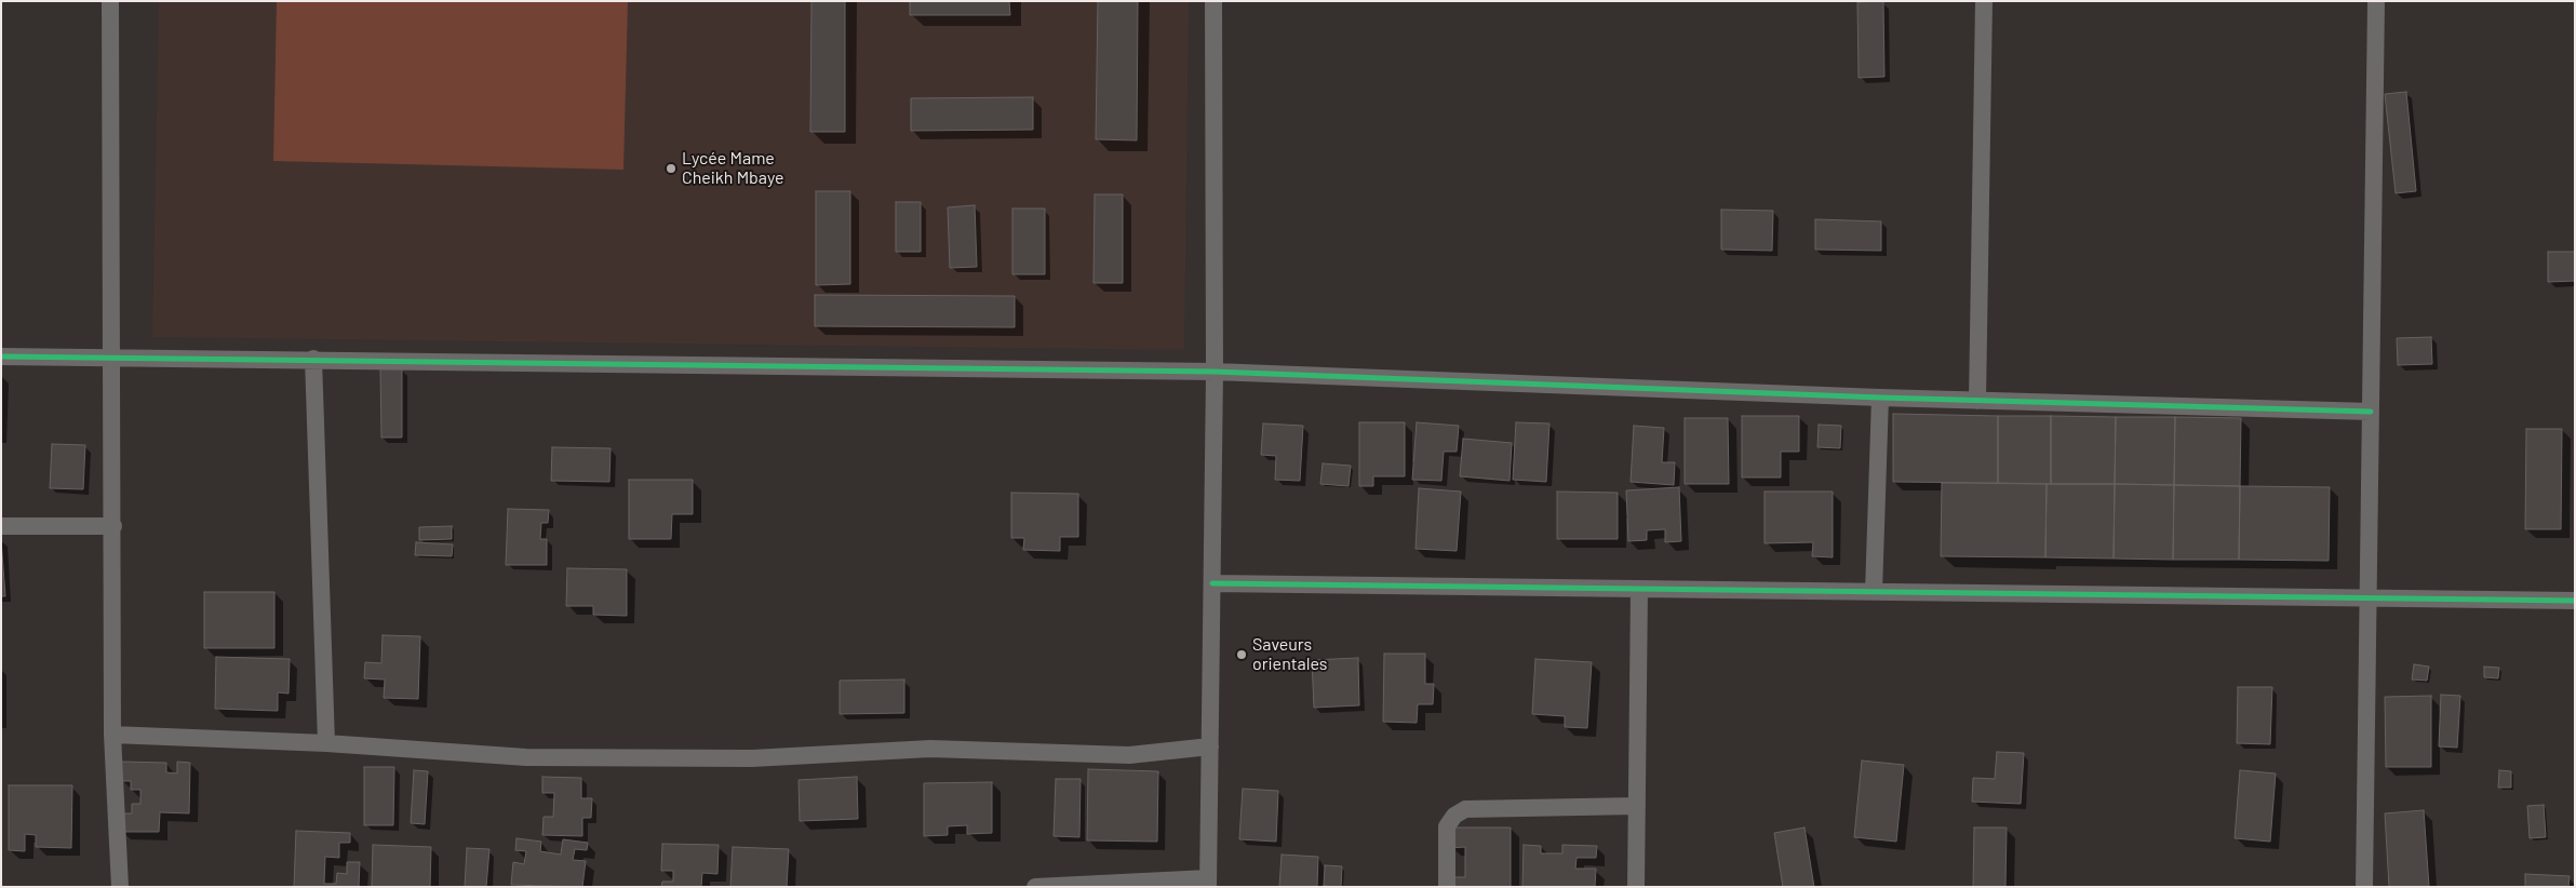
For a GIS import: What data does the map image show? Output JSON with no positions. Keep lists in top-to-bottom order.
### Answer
{
  "places": ["Lycée Mame Cheikh Mbaye", "Saveurs orientales"]
}
